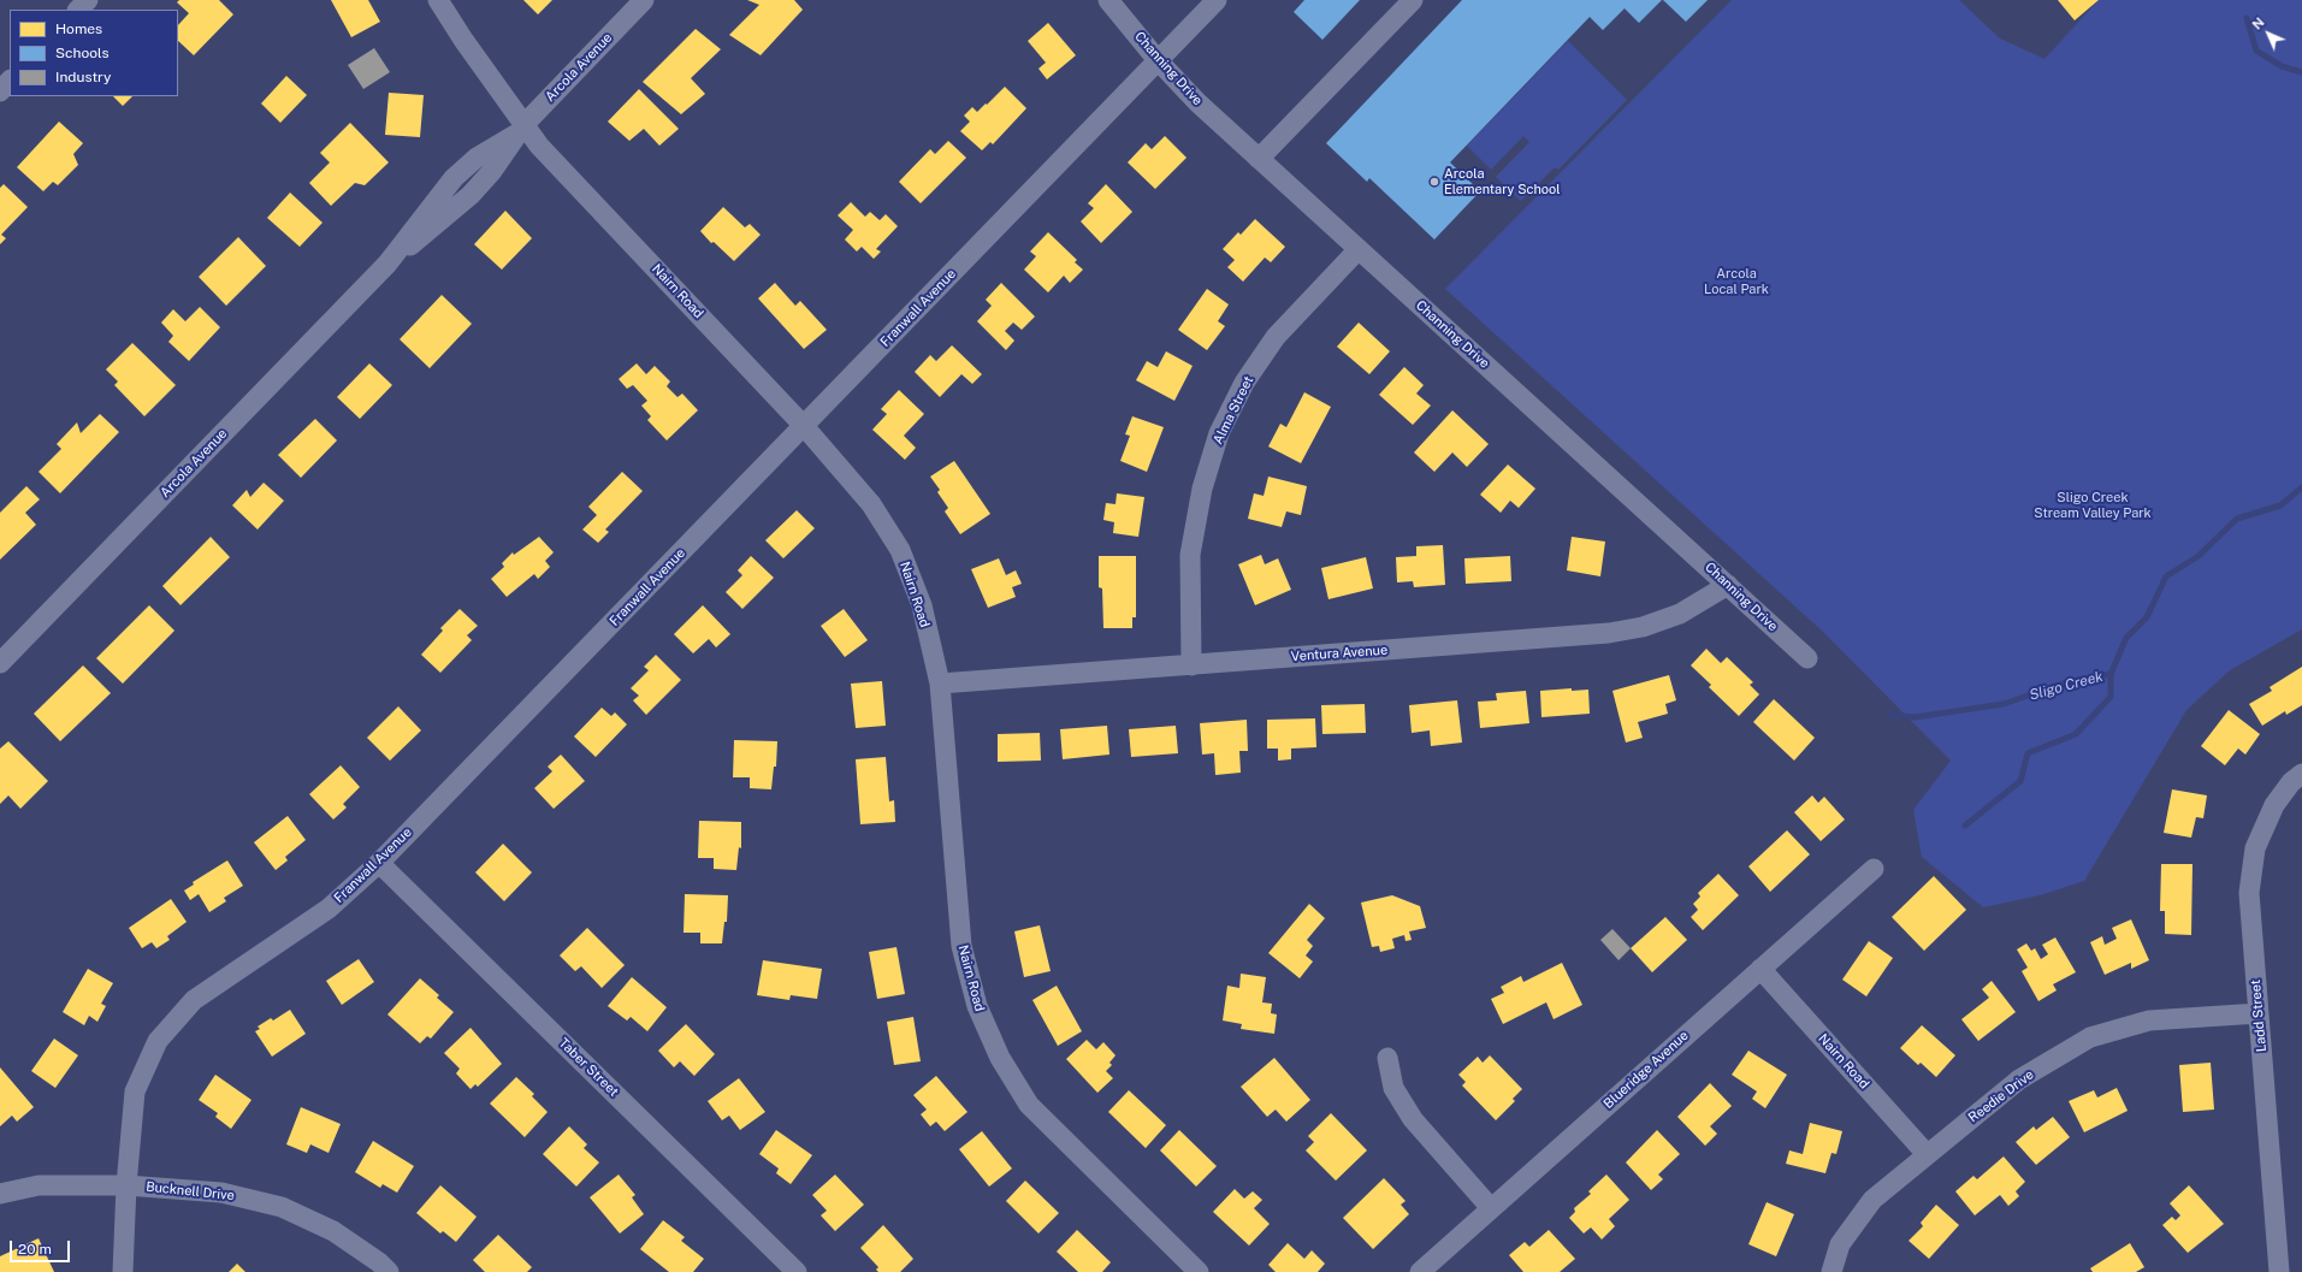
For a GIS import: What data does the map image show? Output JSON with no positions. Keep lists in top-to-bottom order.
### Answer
{
  "streets": {
    "street": [
      "Arcola Avenue",
      "Channing Drive",
      "Nairn Road",
      "Franwall Avenue",
      "Alma Street",
      "Ventura Avenue",
      "Ladd Street",
      "Taber Street",
      "Blueridge Avenue",
      "Reedie Drive",
      "Bucknell Drive"
    ]
  },
  "crossings": [
    ["Arcola Avenue", "Nairn Road"],
    ["Channing Drive", "Franwall Avenue"],
    ["Channing Drive", "Alma Street"],
    ["Channing Drive", "Ventura Avenue"],
    ["Nairn Road", "Franwall Avenue"],
    ["Nairn Road", "Ventura Avenue"],
    ["Nairn Road", "Blueridge Avenue"],
    ["Nairn Road", "Reedie Drive"],
    ["Franwall Avenue", "Taber Street"],
    ["Franwall Avenue", "Bucknell Drive"],
    ["Alma Street", "Ventura Avenue"],
    ["Ladd Street", "Reedie Drive"]
  ],
  "water": ["Sligo Creek"],
  "parks": ["Arcola Local Park", "Sligo Creek Stream Valley Park"],
  "places": ["Arcola Elementary School"],
  "legend": ["Homes", "Schools", "Industry"],
  "scale_bar": "20 m",
  "north": "top left"
}
